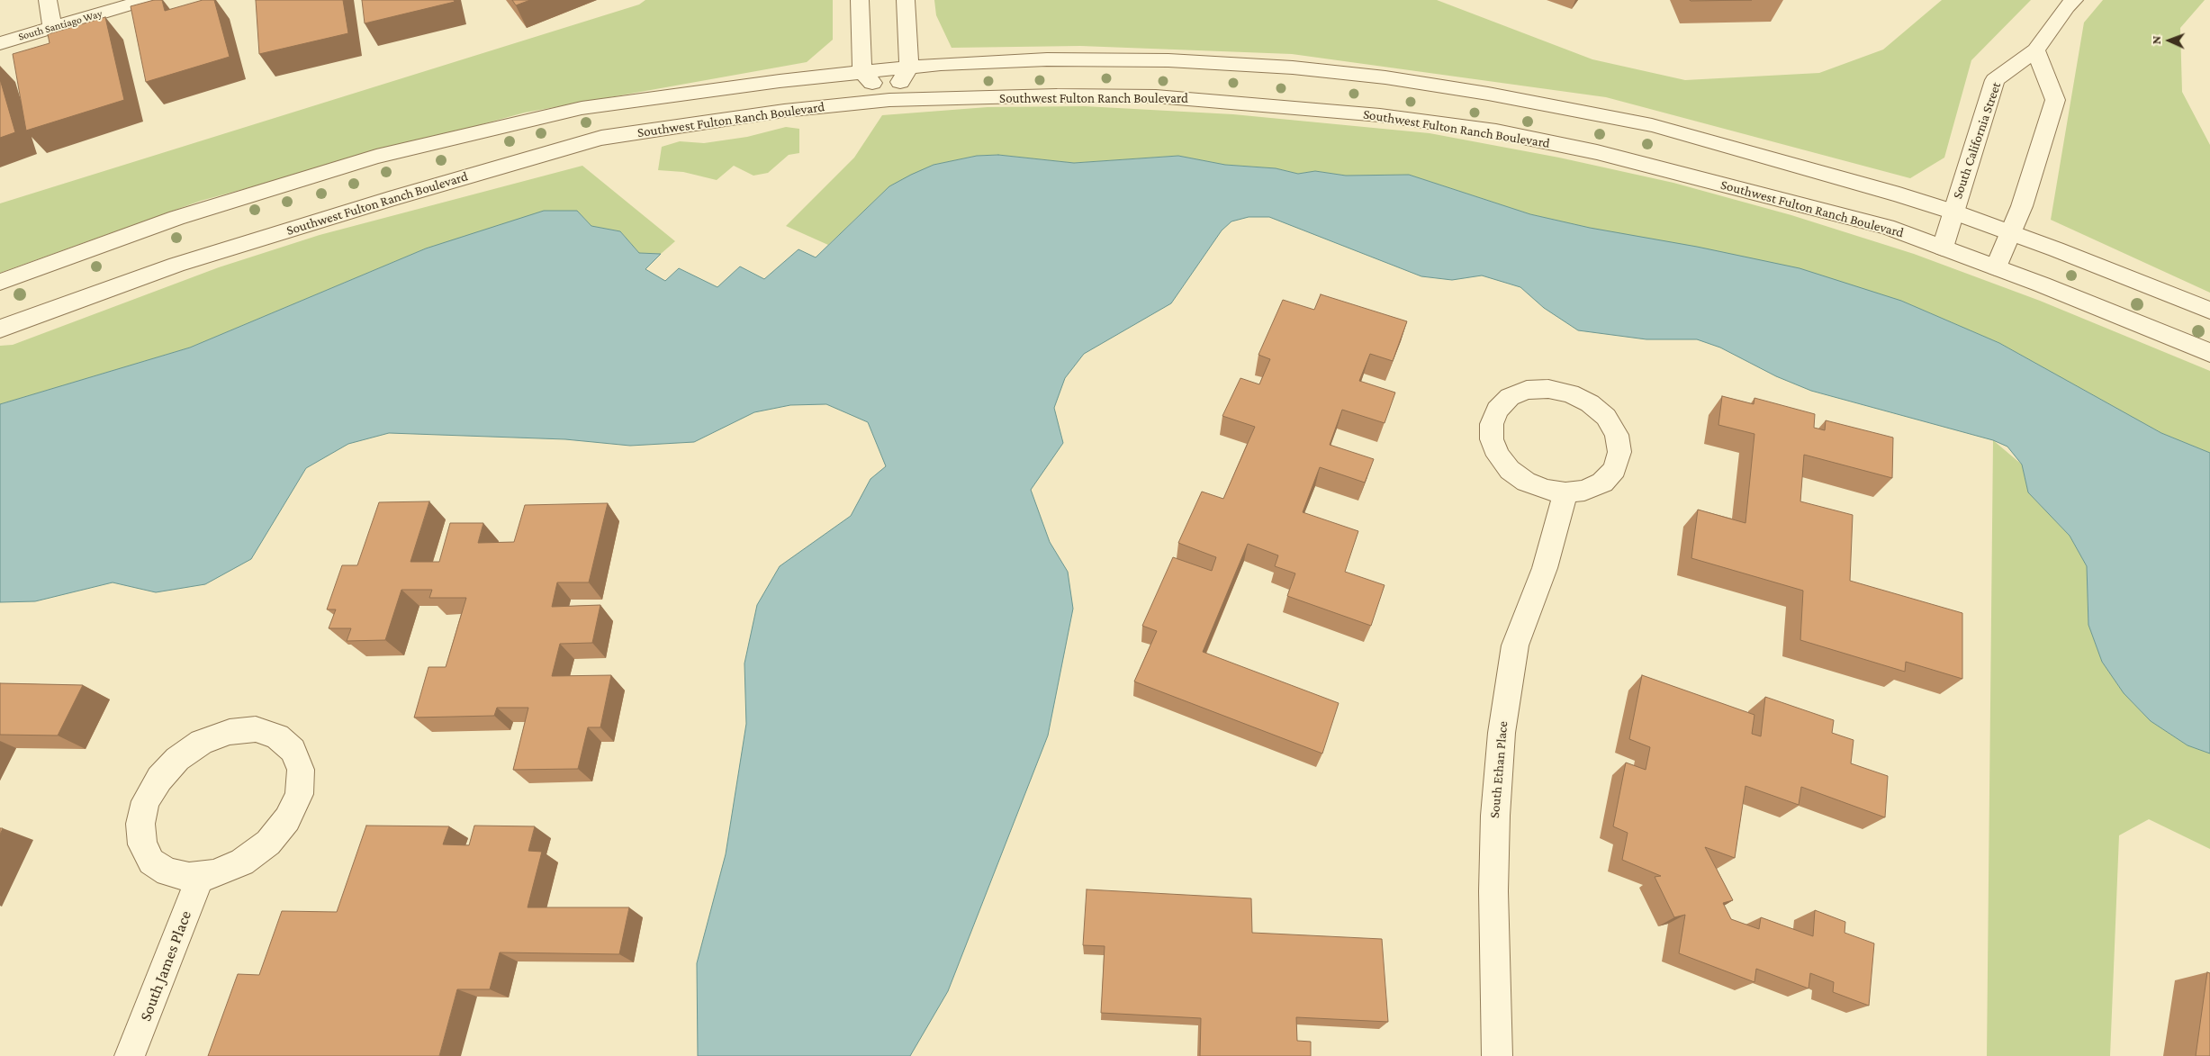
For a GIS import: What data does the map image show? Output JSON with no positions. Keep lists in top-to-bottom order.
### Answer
{
  "streets": {
    "street": [
      "South Santiago Way",
      "Southwest Fulton Ranch Boulevard",
      "South California Street",
      "South Ethan Place",
      "South James Place"
    ]
  },
  "crossings": [
    ["Southwest Fulton Ranch Boulevard", "South California Street"]
  ],
  "north": "left"
}
